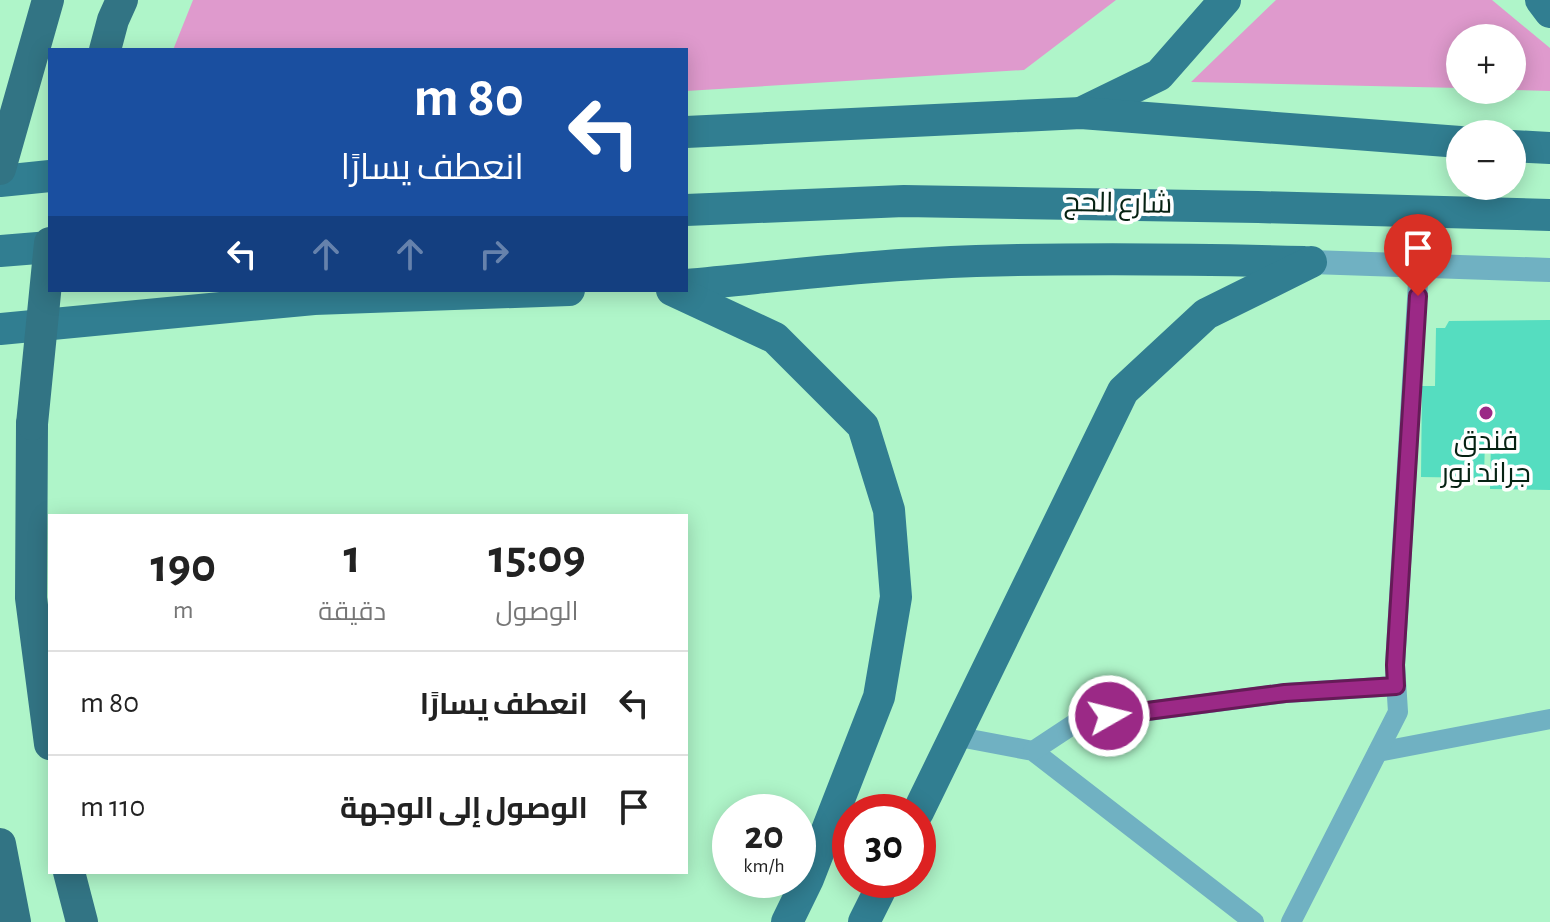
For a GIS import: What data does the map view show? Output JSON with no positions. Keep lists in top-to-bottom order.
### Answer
{
  "streets": {
    "main road": ["شارع الحج"]
  },
  "places": ["فندق جراند نور"],
  "page": {
    "map_buttons": ["+", "−"],
    "turn": ["80 m", "انعطف يسارًا"],
    "eta": [
      "15:09",
      "الوصول",
      "1",
      "دقيقة",
      "190",
      "m"
    ],
    "list": [
      {
        "name": "انعطف يسارًا",
        "value": "80 m"
      },
      {
        "name": "الوصول إلى الوجهة",
        "value": "110 m"
      }
    ],
    "speed": "20 km/h",
    "limit": "30"
  }
}
